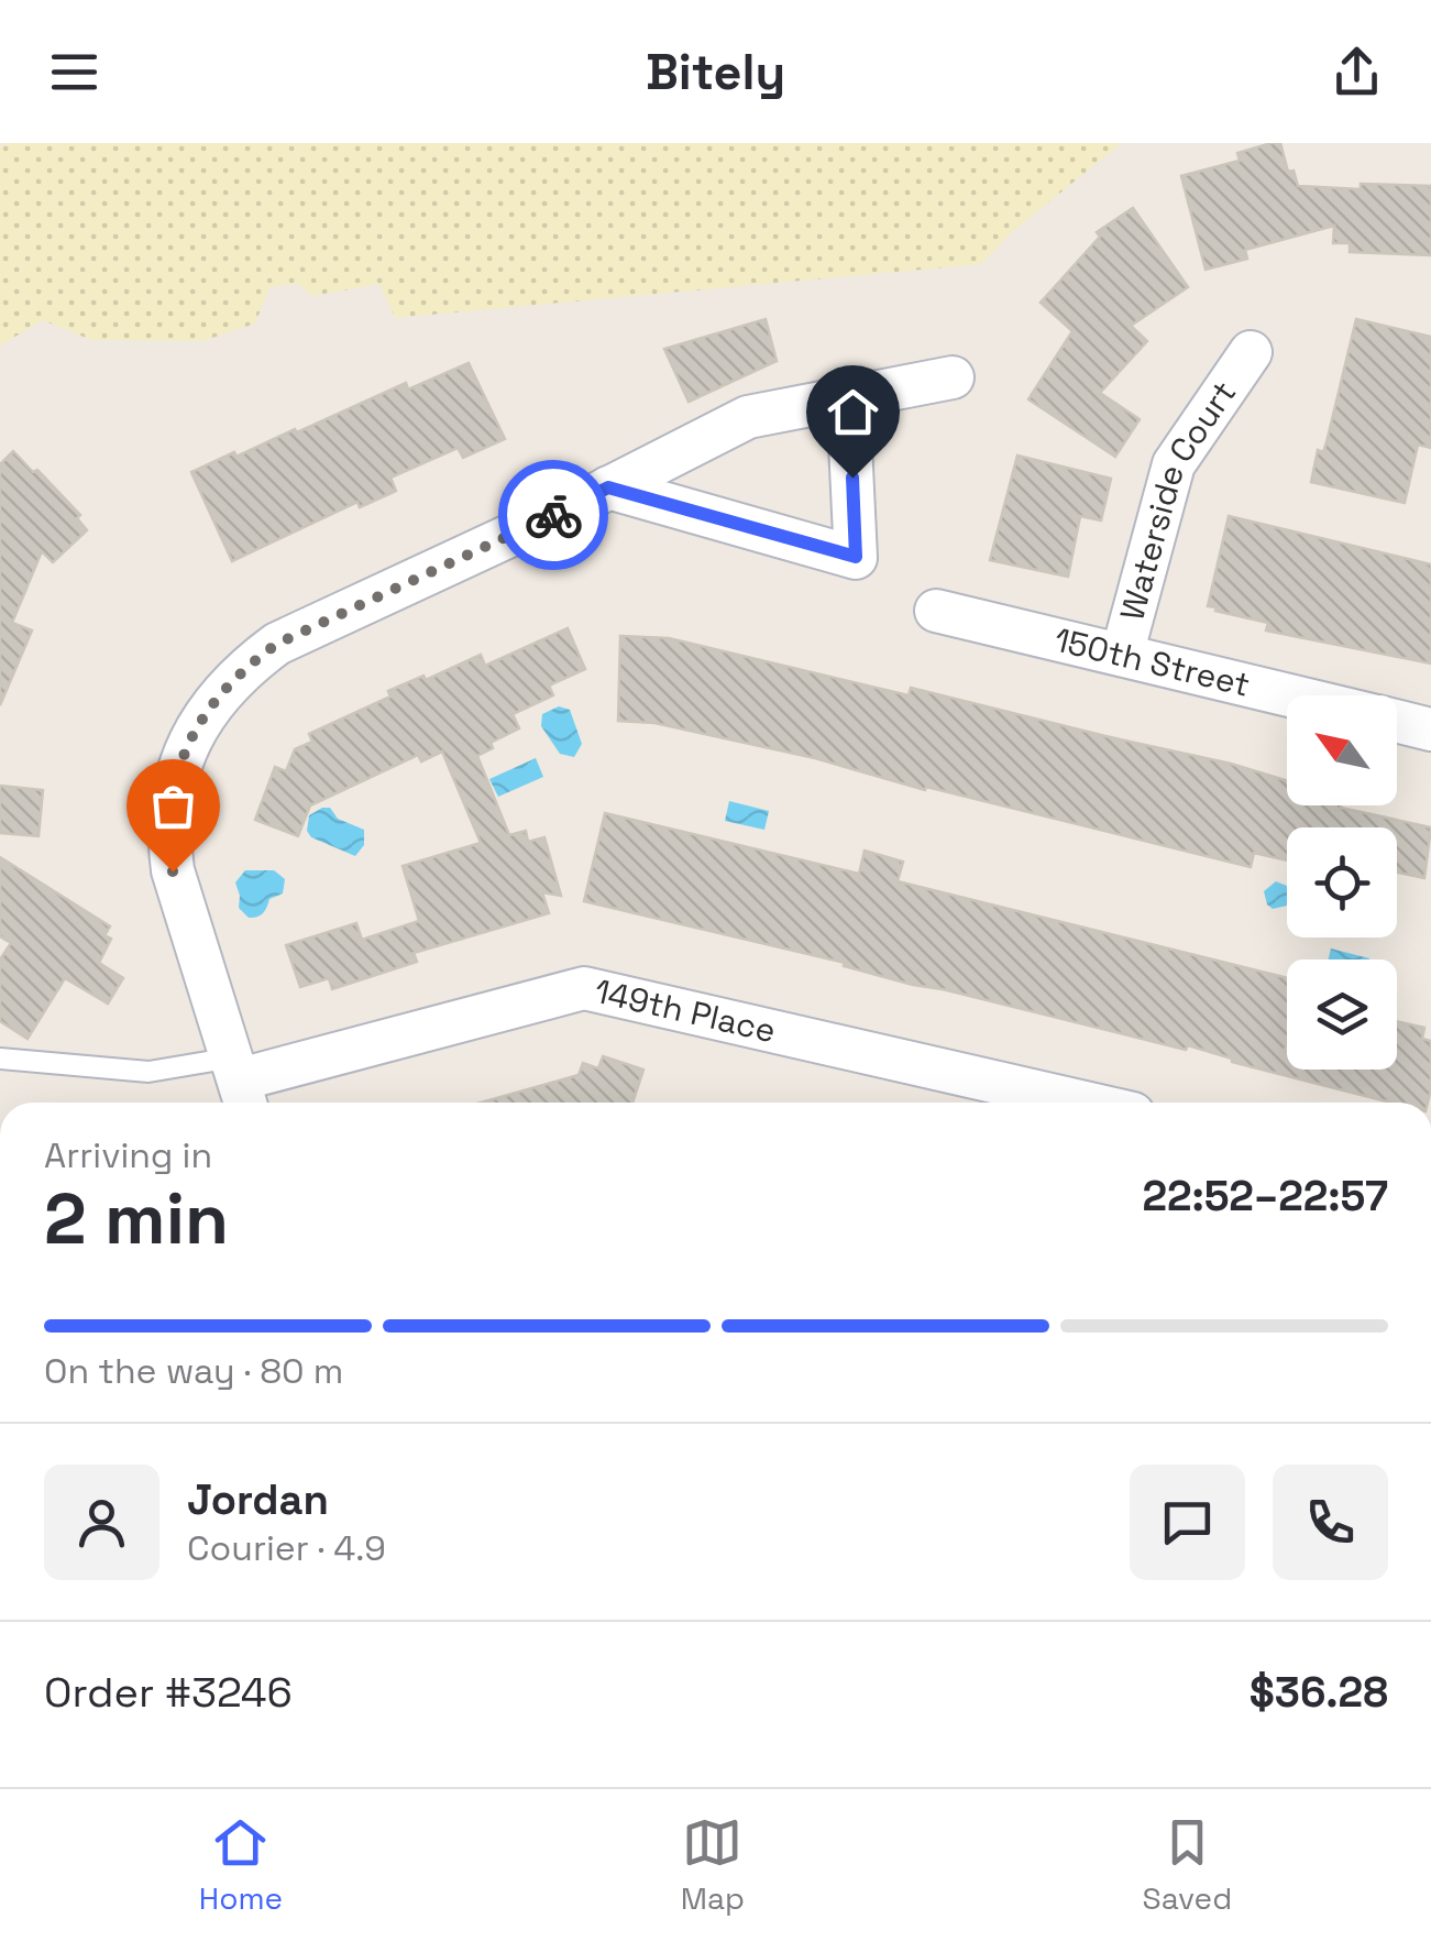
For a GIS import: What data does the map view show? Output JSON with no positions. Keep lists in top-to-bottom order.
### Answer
{
  "streets": {
    "street": ["Waterside Court", "150th Street", "149th Place"]
  },
  "crossings": [
    ["Waterside Court", "150th Street"]
  ],
  "north": "top left",
  "page": {
    "header": "Bitely",
    "heading": ["2 min", "Arriving in", "22:52–22:57"],
    "panel": [
      "Jordan",
      "Courier · 4.9",
      "Order #3246",
      "$36.28"
    ],
    "bar": "On the way · 80 m",
    "tabs": ["Home", "Map", "Saved"]
  }
}
